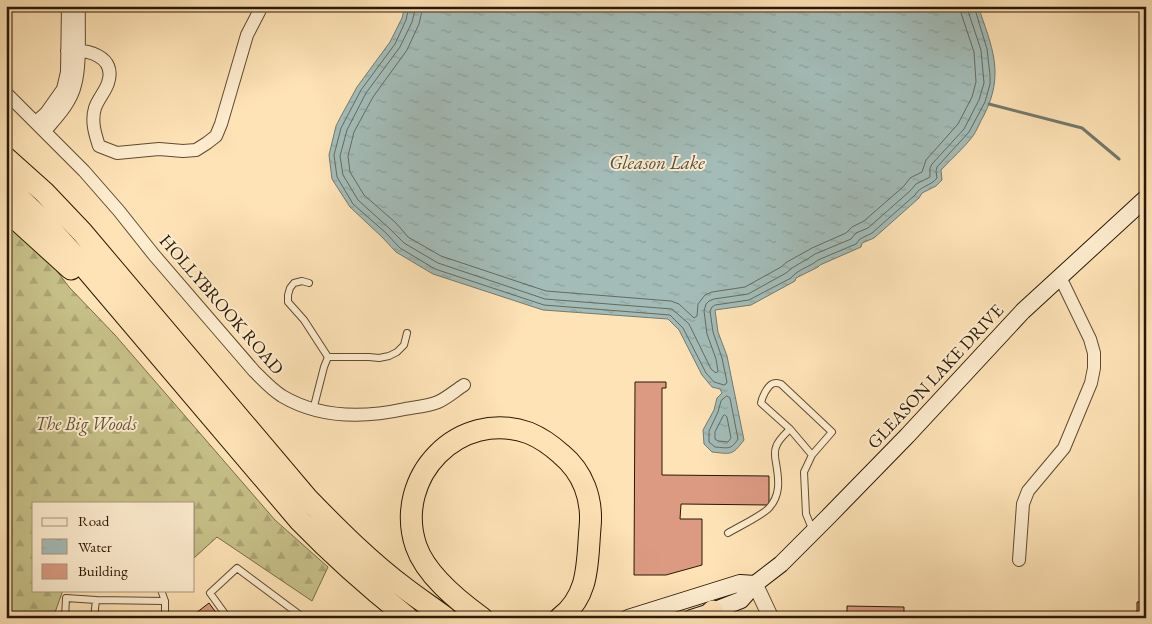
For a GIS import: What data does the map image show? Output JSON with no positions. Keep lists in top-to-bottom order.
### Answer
{
  "streets": {
    "main road": ["GLEASON LAKE DRIVE"],
    "street": ["HOLLYBROOK ROAD"]
  },
  "water": ["Gleason Lake"],
  "parks": ["The Big Woods"],
  "legend": ["Road", "Water", "Building"]
}
